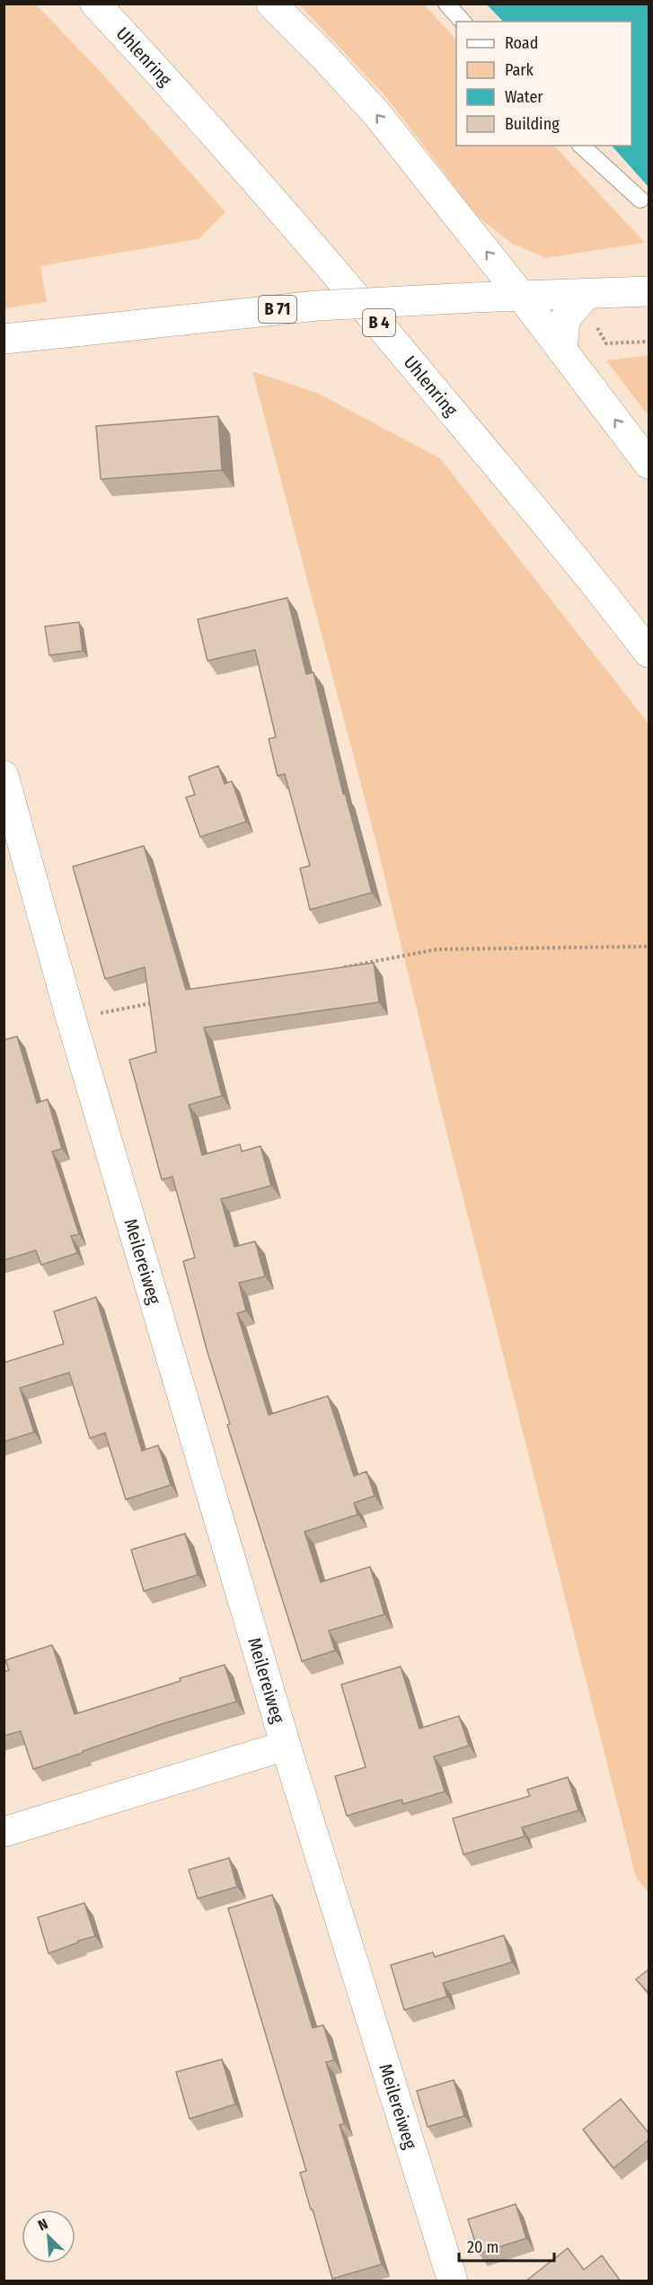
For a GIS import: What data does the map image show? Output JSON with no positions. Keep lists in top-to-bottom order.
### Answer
{
  "streets": {
    "main road": [
      "Uhlenring",
      "B 71",
      "B 4",
      "Meilereiweg"
    ]
  },
  "legend": [
    "Road",
    "Park",
    "Water",
    "Building"
  ],
  "scale_bar": "20 m",
  "north": "top left"
}
